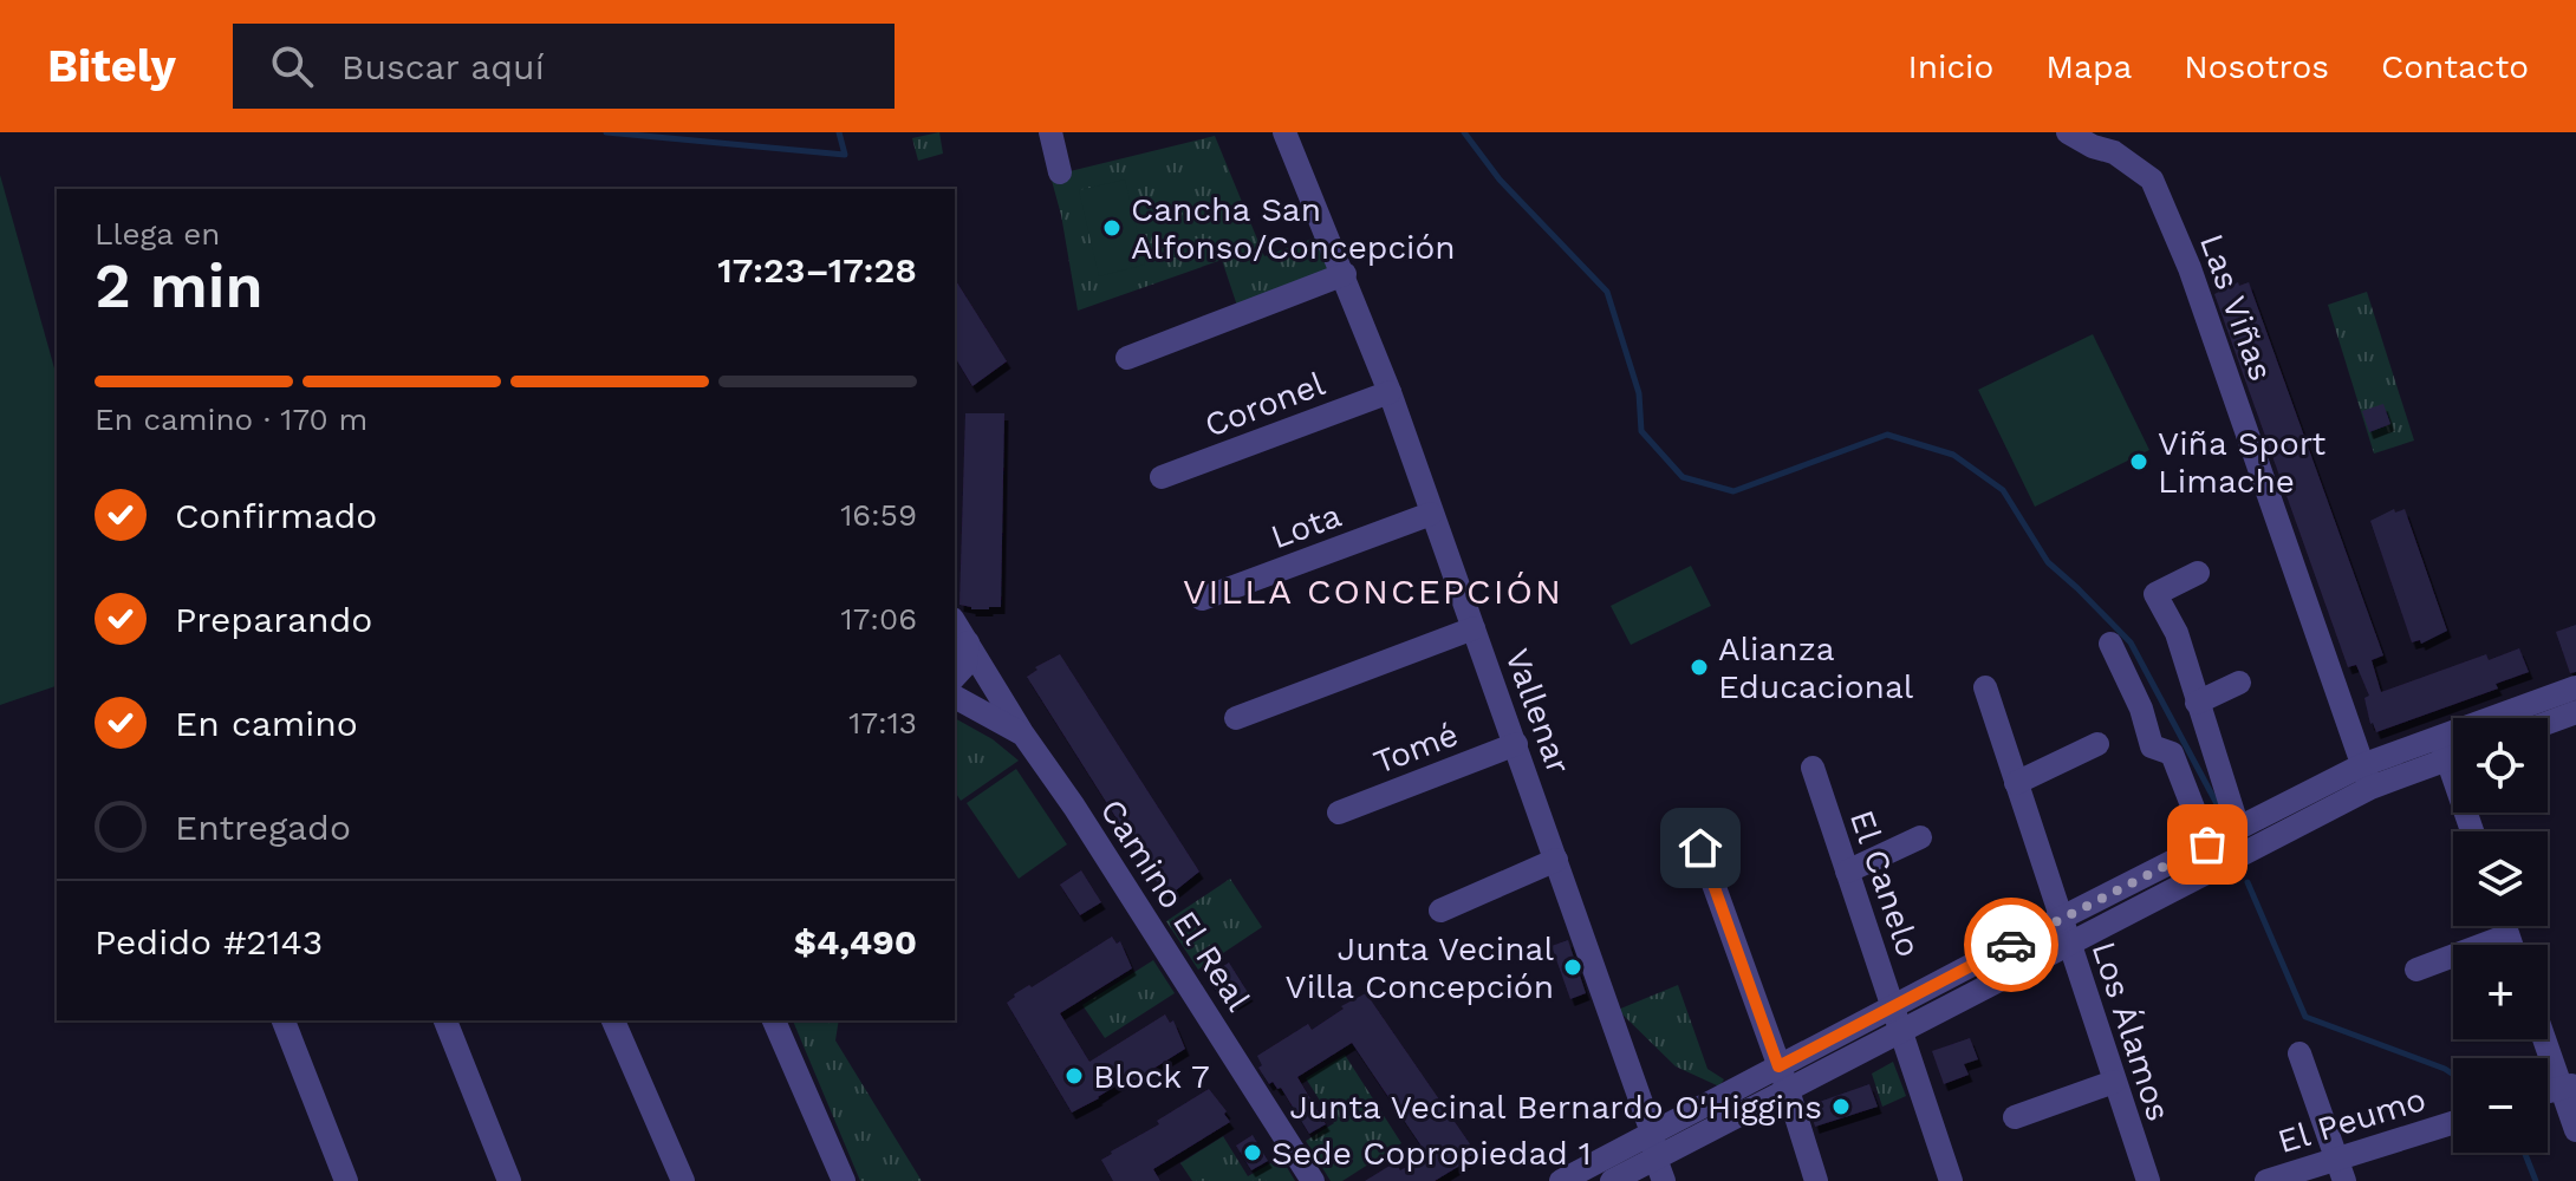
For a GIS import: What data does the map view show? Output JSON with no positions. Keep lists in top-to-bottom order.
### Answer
{
  "streets": {
    "street": [
      "Las Viñas",
      "Coronel",
      "Lota",
      "Vallenar",
      "Tomé",
      "El Canelo",
      "Camino El Real",
      "Los Álamos",
      "El Peumo"
    ]
  },
  "crossings": [
    ["Coronel", "Vallenar"],
    ["Lota", "Vallenar"],
    ["Vallenar", "Tomé"]
  ],
  "districts": ["VILLA CONCEPCIÓN"],
  "places": [
    "Cancha San Alfonso/Concepción",
    "Viña Sport Limache",
    "Alianza Educacional",
    "Junta Vecinal Villa Concepción",
    "Block 7",
    "Junta Vecinal Bernardo O'Higgins",
    "Sede Copropiedad 1"
  ],
  "page": {
    "header": "Bitely",
    "search": "Buscar aquí",
    "nav": [
      "Inicio",
      "Mapa",
      "Nosotros",
      "Contacto"
    ],
    "heading": ["2 min", "Llega en", "17:23–17:28"],
    "panel": ["Pedido #2143", "$4,490"],
    "bar": "En camino · 170 m",
    "list": [
      ["Confirmado", "16:59"],
      ["Preparando", "17:06"],
      ["En camino", "17:13"],
      "Entregado"
    ],
    "map_buttons": ["+", "−"]
  }
}
